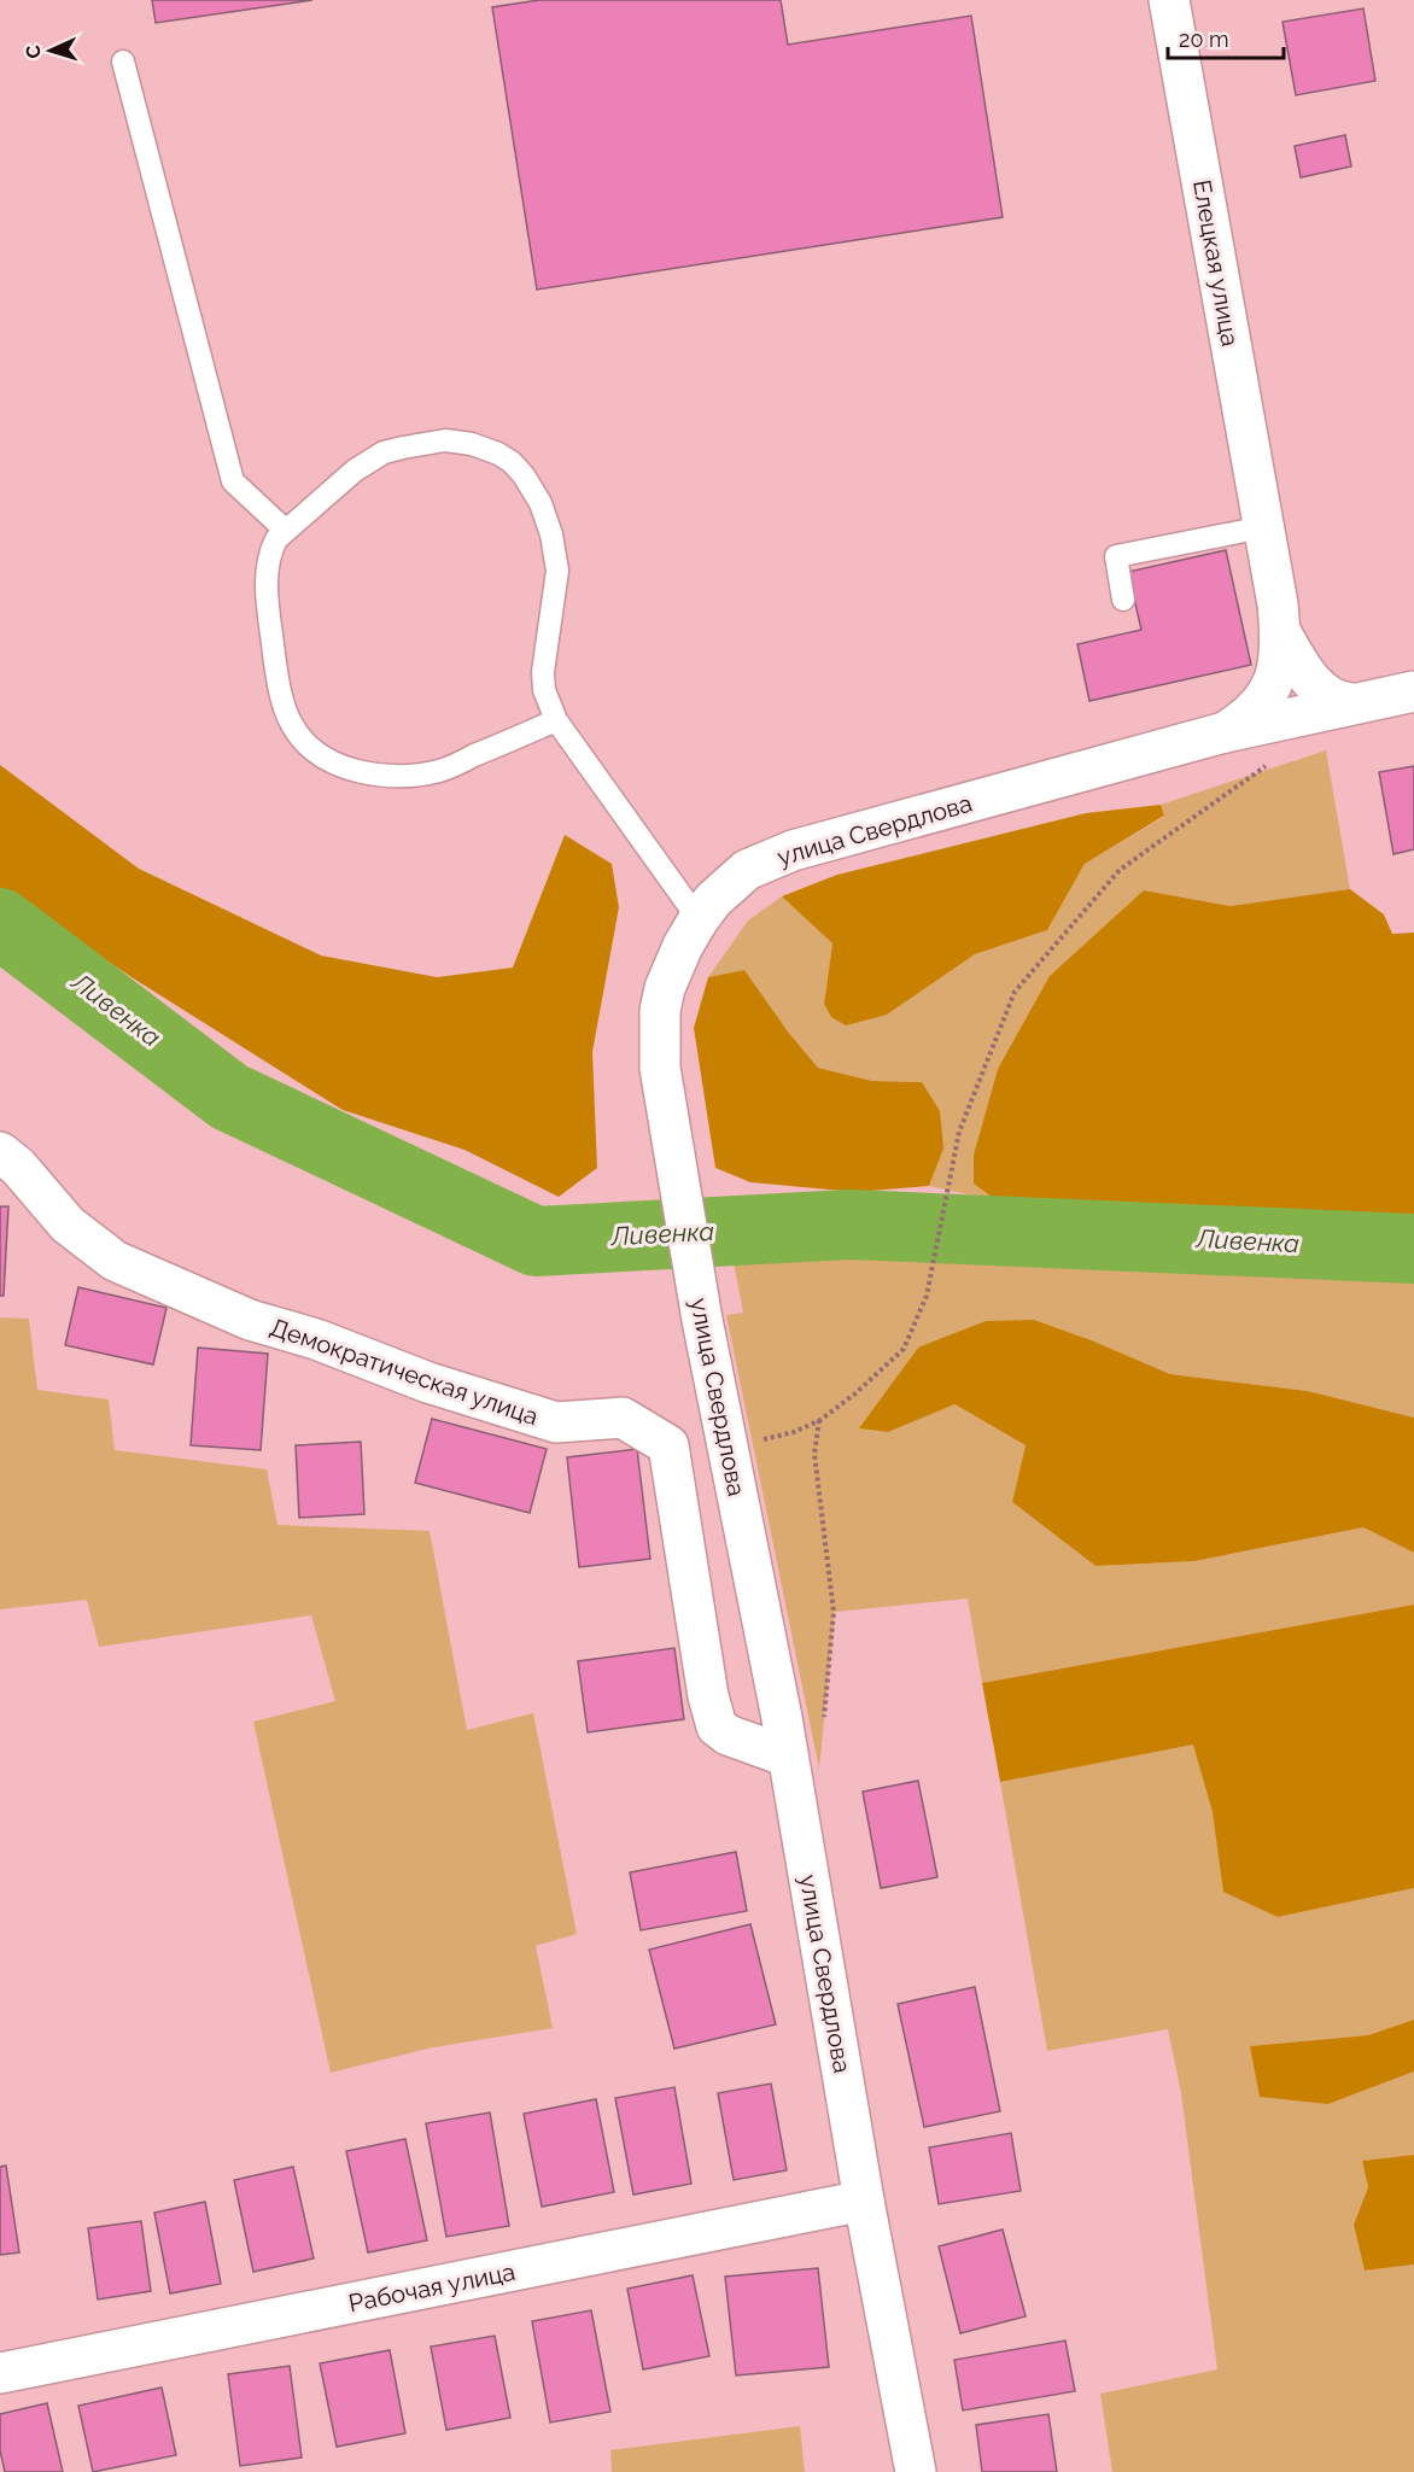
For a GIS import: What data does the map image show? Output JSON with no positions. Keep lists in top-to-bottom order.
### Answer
{
  "streets": {
    "street": [
      "Елецкая улица",
      "улица Свердлова",
      "Демократическая улица",
      "Рабочая улица"
    ]
  },
  "crossings": [
    ["улица Свердлова", "Демократическая улица"],
    ["улица Свердлова", "Рабочая улица"]
  ],
  "water": ["Ливенка"],
  "scale_bar": "20 m",
  "north": "left"
}
